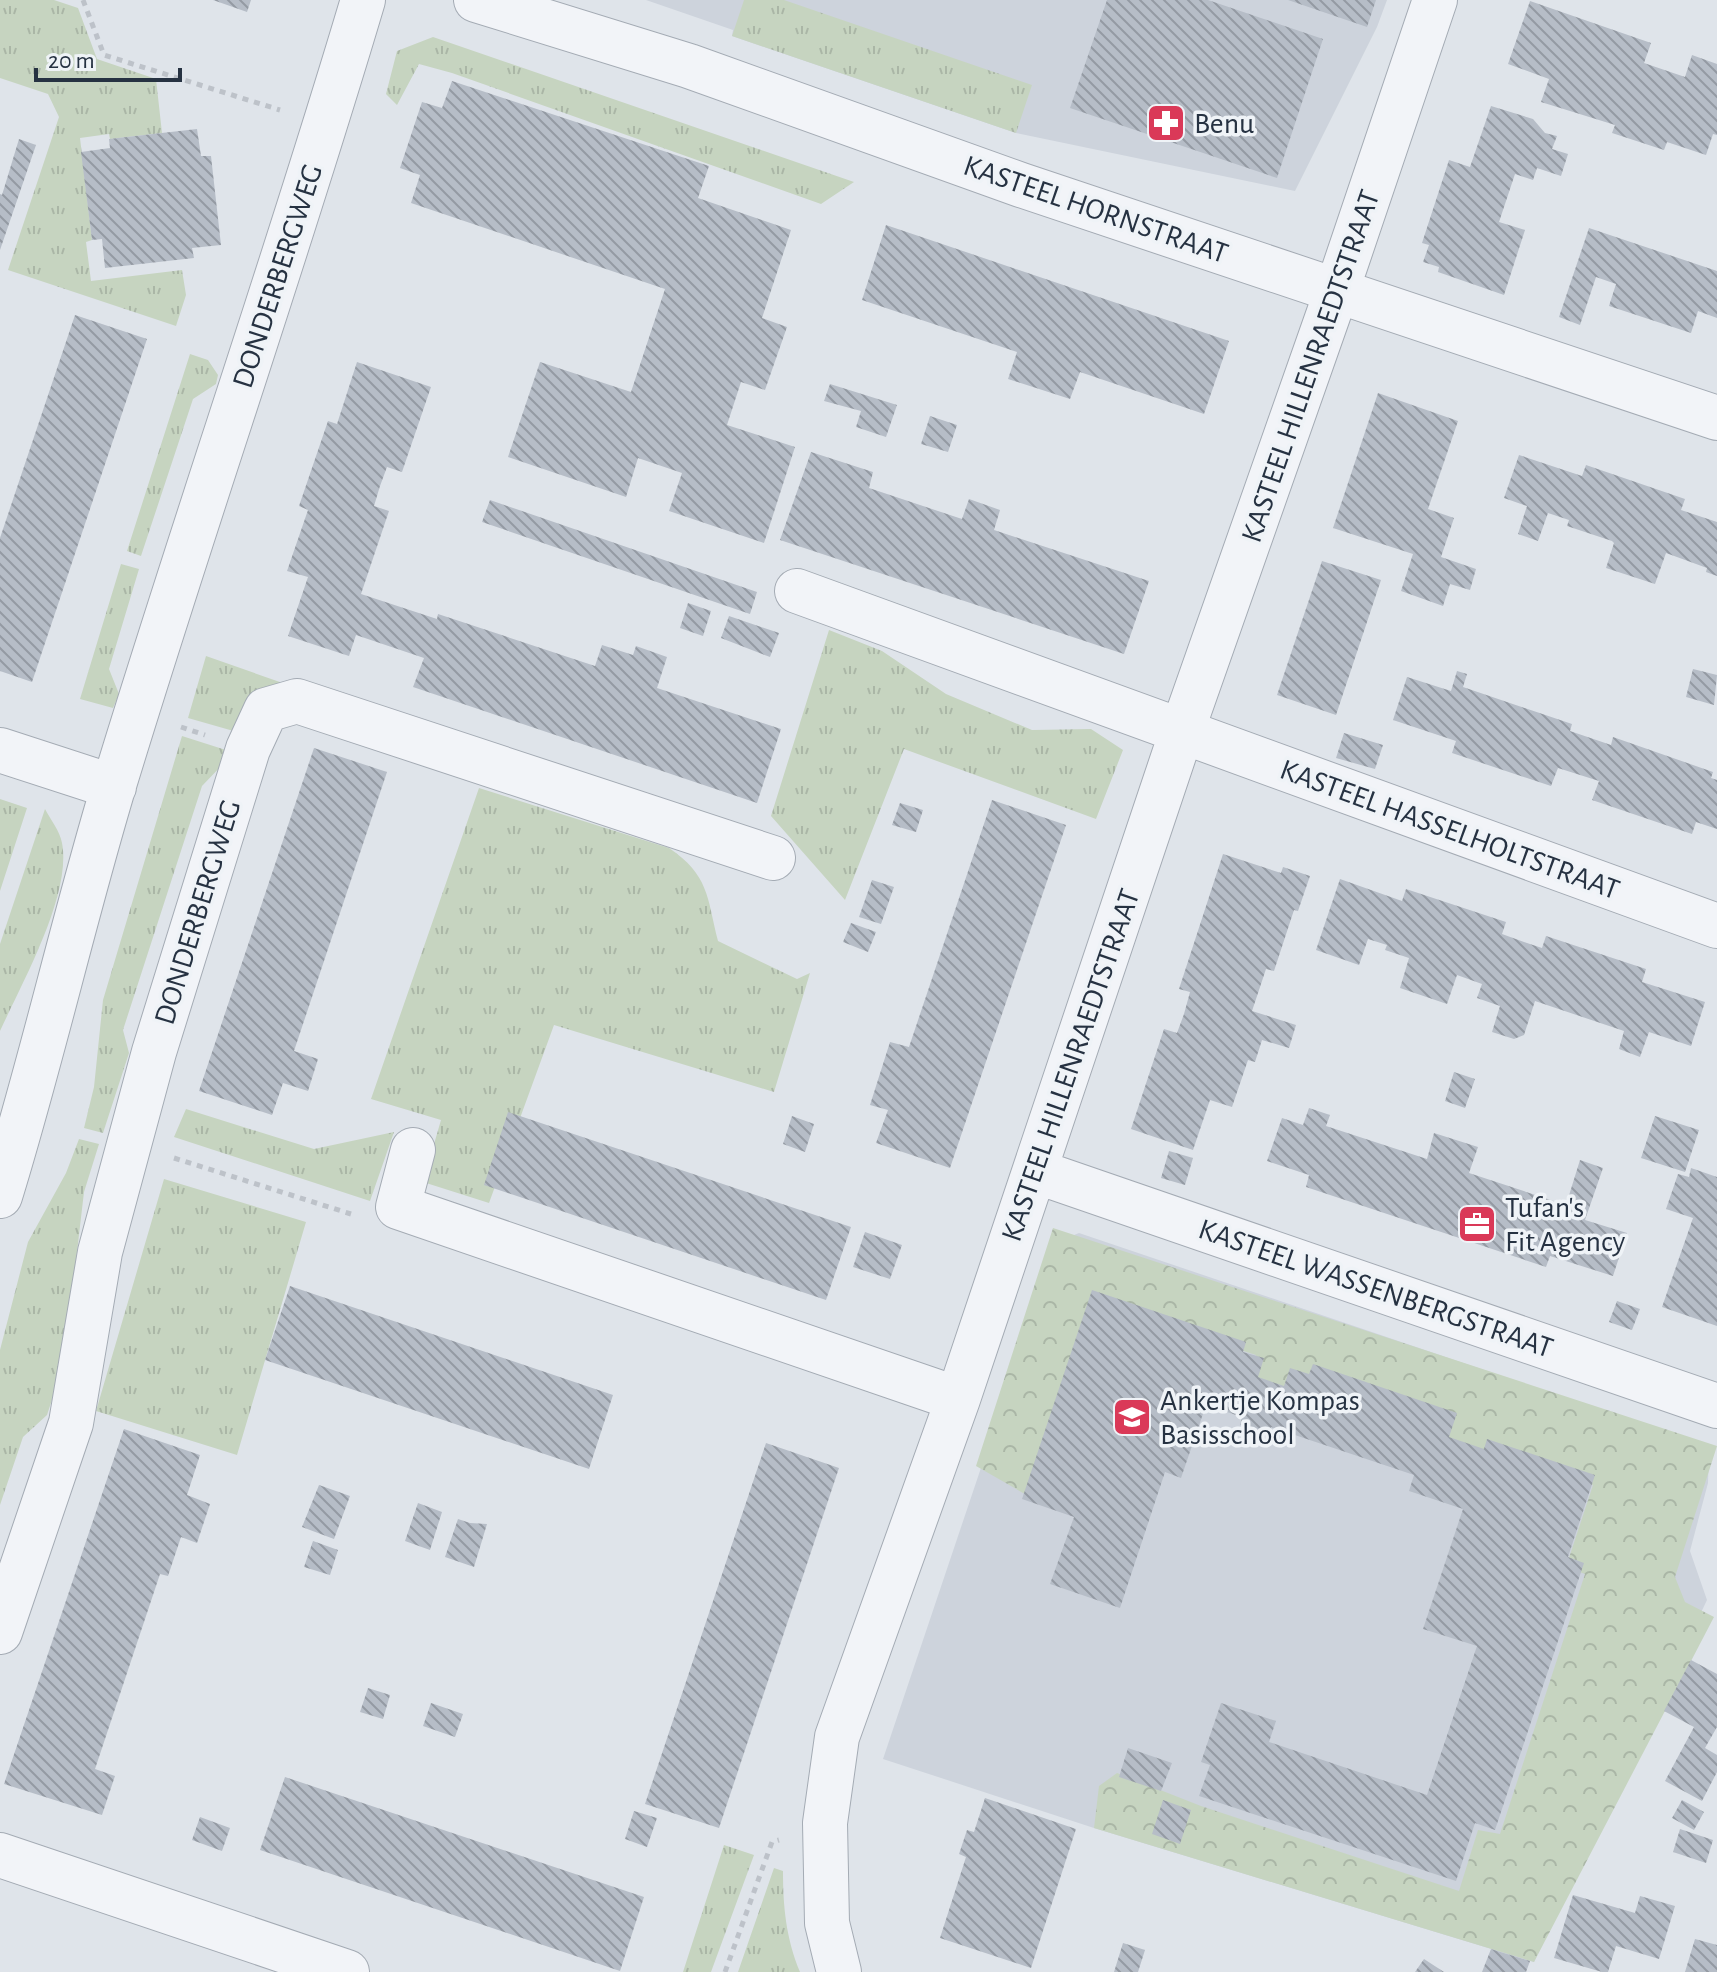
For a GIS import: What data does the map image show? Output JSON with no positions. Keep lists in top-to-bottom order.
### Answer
{
  "streets": {
    "street": [
      "KASTEEL HORNSTRAAT",
      "DONDERBERGWEG",
      "KASTEEL HILLENRAEDTSTRAAT",
      "KASTEEL HASSELHOLTSTRAAT",
      "KASTEEL WASSENBERGSTRAAT"
    ]
  },
  "crossings": [
    ["KASTEEL HORNSTRAAT", "KASTEEL HILLENRAEDTSTRAAT"],
    ["KASTEEL HILLENRAEDTSTRAAT", "KASTEEL HASSELHOLTSTRAAT"],
    ["KASTEEL HILLENRAEDTSTRAAT", "KASTEEL WASSENBERGSTRAAT"]
  ],
  "places": {
    "pharmacy": ["Benu"],
    "office": ["Tufan's Fit Agency"],
    "school or university": ["Ankertje Kompas Basisschool"]
  },
  "scale_bar": "20 m"
}
